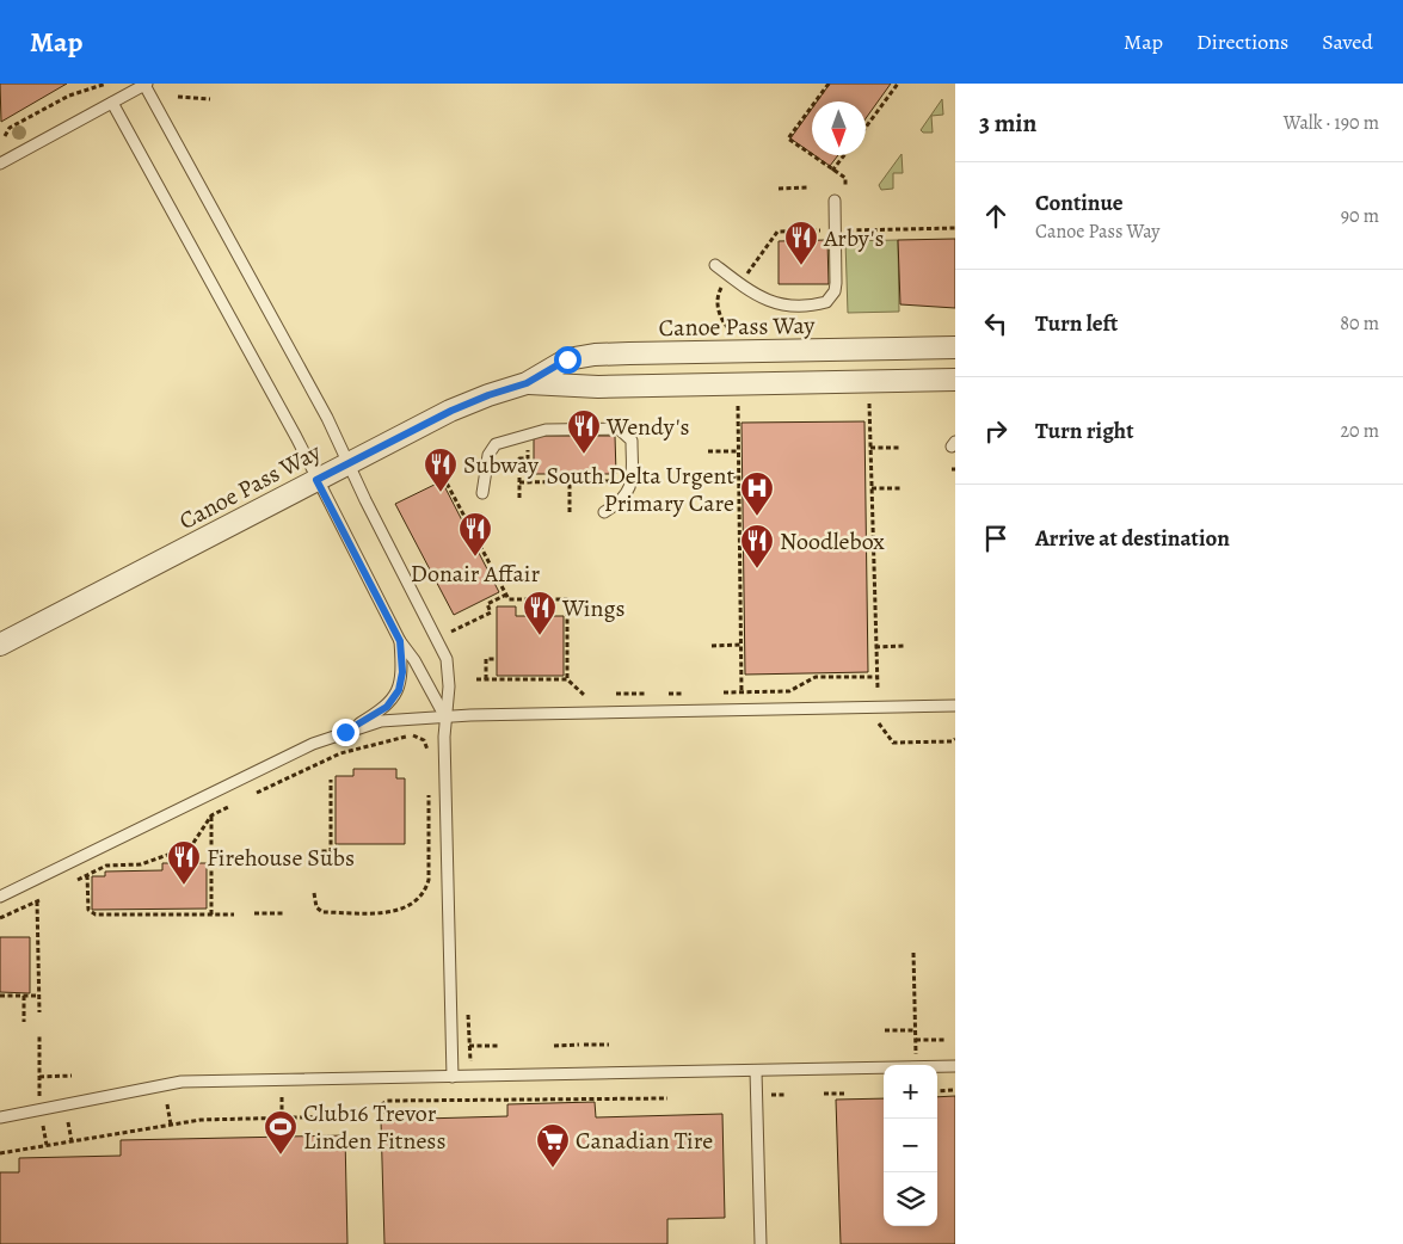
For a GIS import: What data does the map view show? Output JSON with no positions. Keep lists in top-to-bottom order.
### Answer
{
  "streets": {
    "street": ["Canoe Pass Way"]
  },
  "places": {
    "restaurant": [
      "Arby's",
      "Wendy's",
      "Subway",
      "Donair Affair",
      "Noodlebox",
      "Wings",
      "Firehouse Subs"
    ],
    "hospital": ["South Delta Urgent Primary Care"],
    "sports": ["Club16 Trevor Linden Fitness"],
    "supermarket": ["Canadian Tire"]
  },
  "north": "bottom",
  "page": {
    "header": "Map",
    "nav": ["Map", "Directions", "Saved"],
    "heading": ["3 min", "Walk · 190 m"],
    "list": [
      ["Continue", "Canoe Pass Way", "90 m"],
      ["Turn left", "80 m"],
      ["Turn right", "20 m"],
      "Arrive at destination"
    ],
    "map_buttons": ["+", "−"]
  }
}
